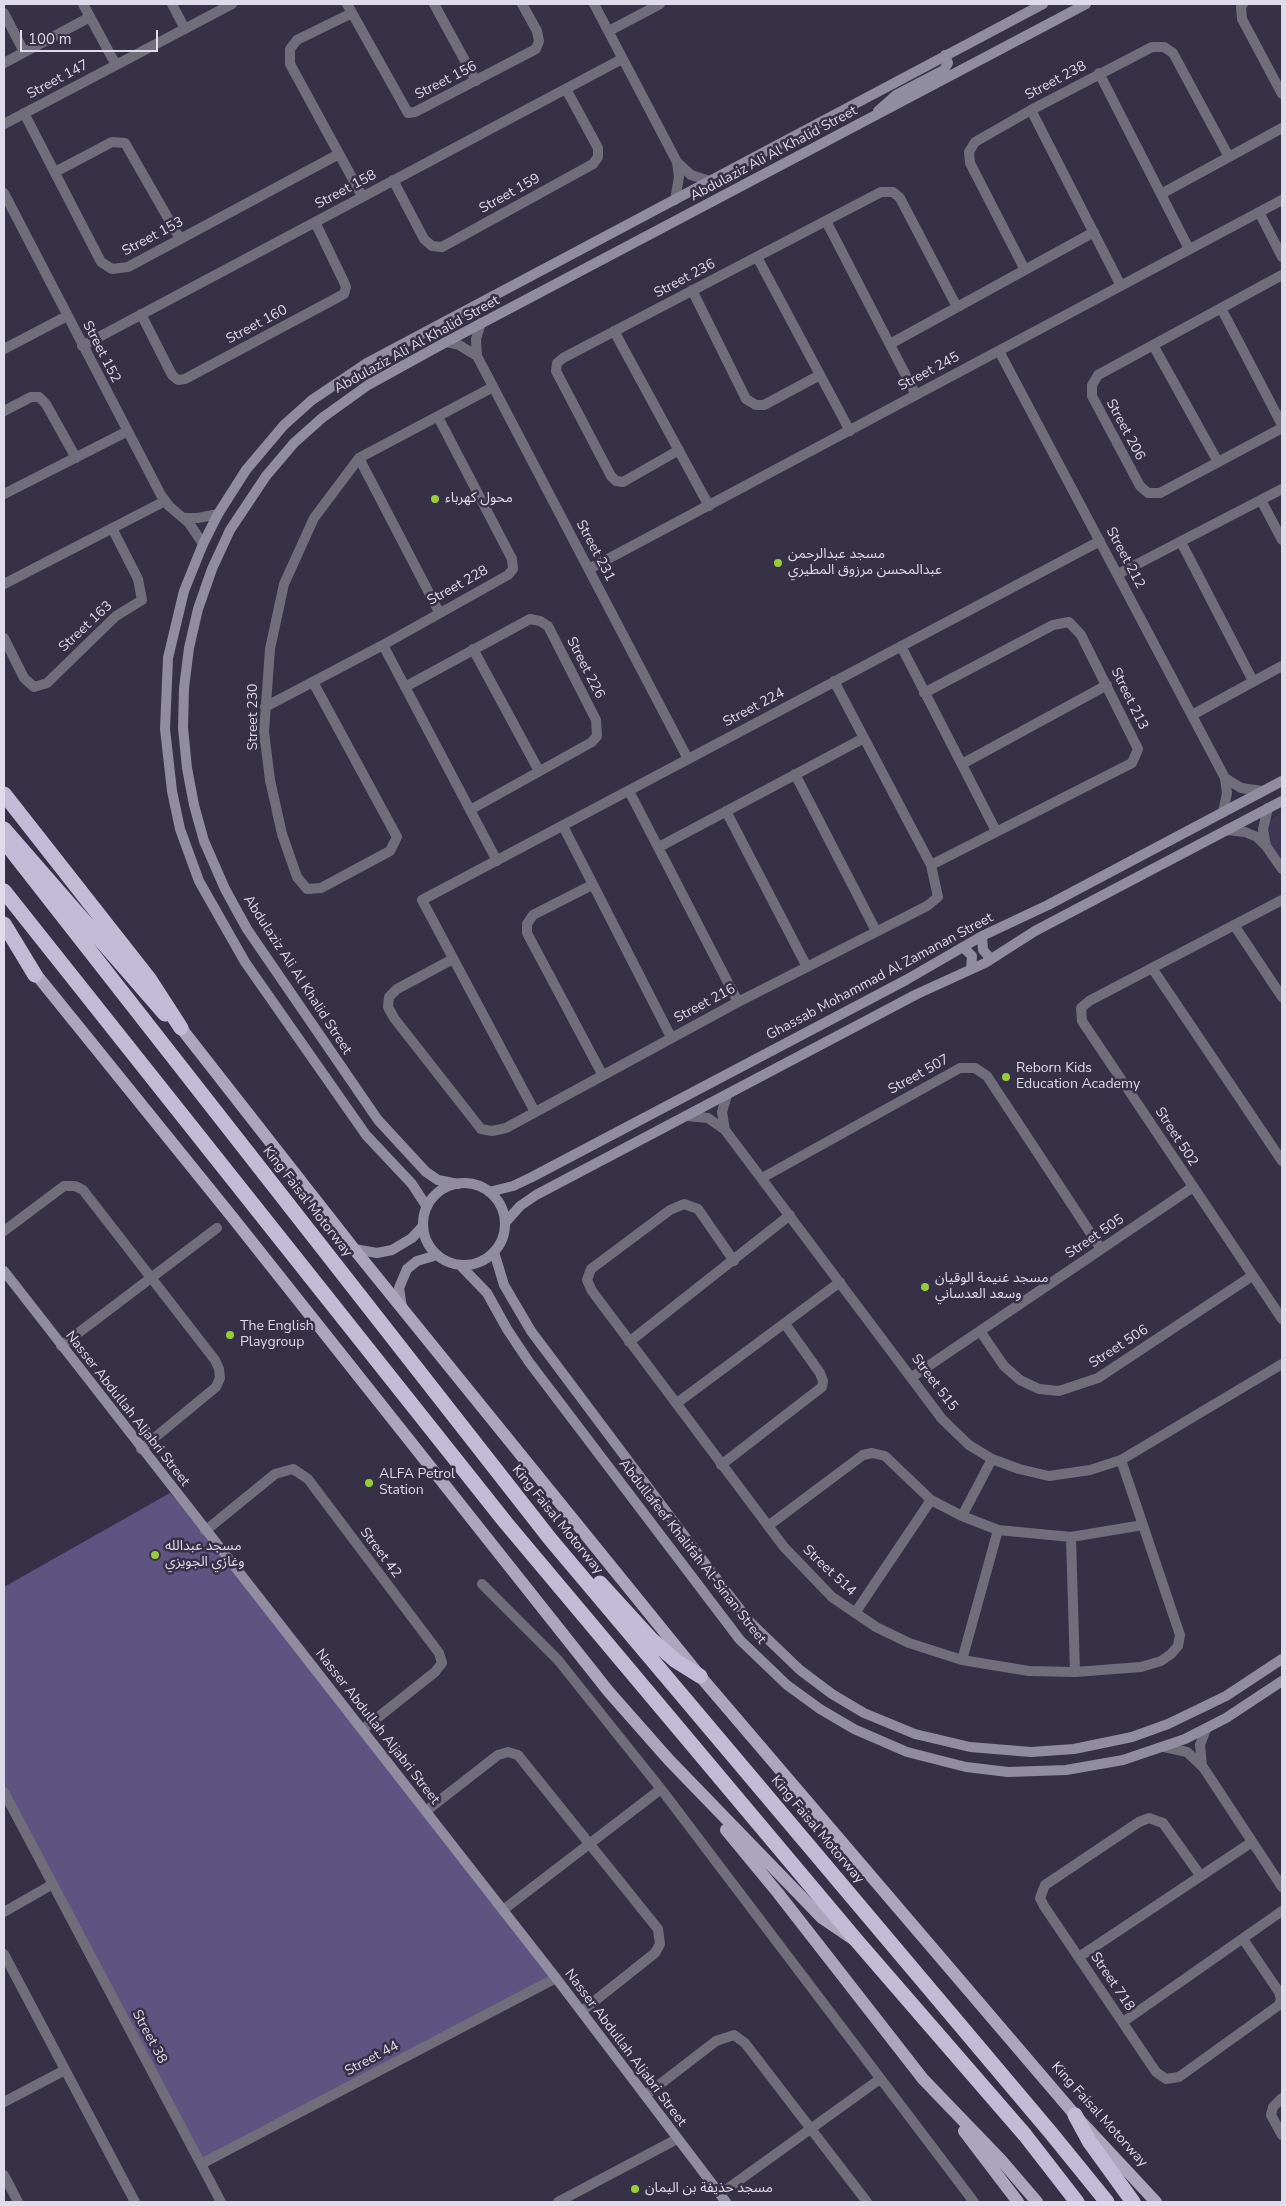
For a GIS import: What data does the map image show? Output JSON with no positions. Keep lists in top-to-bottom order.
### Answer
{
  "streets": {
    "highway": ["King Faisal Motorway"],
    "street": [
      "Street 147",
      "Street 156",
      "Street 238",
      "Abdulaziz Ali Al Khalid Street",
      "Street 158",
      "Street 159",
      "Street 153",
      "Street 236",
      "Street 160",
      "Street 152",
      "Street 245",
      "Street 206",
      "Street 231",
      "Street 212",
      "Street 228",
      "Street 163",
      "Street 226",
      "Street 213",
      "Street 224",
      "Street 230",
      "Ghassab Mohammad Al Zamanan Street",
      "Street 216",
      "Street 507",
      "Street 502",
      "Street 505",
      "Street 506",
      "Street 515",
      "Nasser Abdullah Aljabri Street",
      "Abdullafeef Khalifah Al-Sinan Street",
      "Street 42",
      "Street 514",
      "Street 718",
      "Street 38",
      "Street 44"
    ]
  },
  "crossings": [
    ["Street 147", "Street 153"],
    ["Abdulaziz Ali Al Khalid Street", "Street 152"],
    ["Abdulaziz Ali Al Khalid Street", "Ghassab Mohammad Al Zamanan Street"],
    ["Abdulaziz Ali Al Khalid Street", "Abdullafeef Khalifah Al-Sinan Street"],
    ["Street 158", "Street 159"],
    ["Street 158", "Street 160"],
    ["Street 158", "Street 152"],
    ["Street 245", "Street 231"],
    ["Street 245", "Street 212"],
    ["Street 231", "Street 224"],
    ["Street 231", "Street 230"],
    ["Street 212", "Street 224"],
    ["Street 212", "Ghassab Mohammad Al Zamanan Street"],
    ["Street 228", "Street 230"],
    ["Street 213", "Street 216"],
    ["Street 224", "Street 216"],
    ["Ghassab Mohammad Al Zamanan Street", "Abdullafeef Khalifah Al-Sinan Street"],
    ["Street 507", "Street 505"],
    ["Street 507", "Street 515"],
    ["Street 502", "Street 505"],
    ["Street 502", "Street 506"],
    ["Street 505", "Street 506"],
    ["Street 505", "Street 515"],
    ["Street 515", "Street 514"],
    ["Nasser Abdullah Aljabri Street", "Street 42"],
    ["Nasser Abdullah Aljabri Street", "Street 44"],
    ["Street 38", "Street 44"]
  ],
  "places": [
    "محول كهرباء",
    "مسجد عبدالرحمن عبدالمحسن مرزوق المطيري",
    "Reborn Kids Education Academy",
    "مسجد غنيمة الوقيان وسعد العدساني",
    "The English Playgroup",
    "ALFA Petrol Station",
    "مسجد عبدالله وغازي الجويزي",
    "مسجد حذيفة بن اليمان"
  ],
  "scale_bar": "100 m"
}
